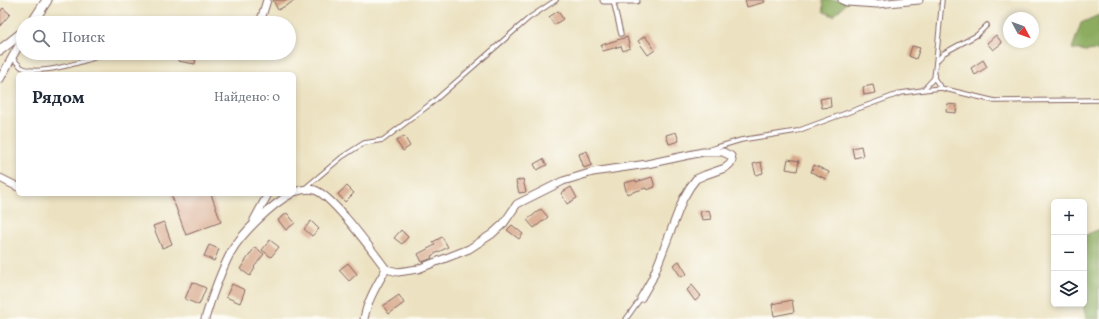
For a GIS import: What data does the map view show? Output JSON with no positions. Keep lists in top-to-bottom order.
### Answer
{
  "north": "bottom right",
  "page": {
    "search": "Поиск",
    "heading": ["Рядом", "Найдено: 0"],
    "map_buttons": ["+", "−"]
  }
}
